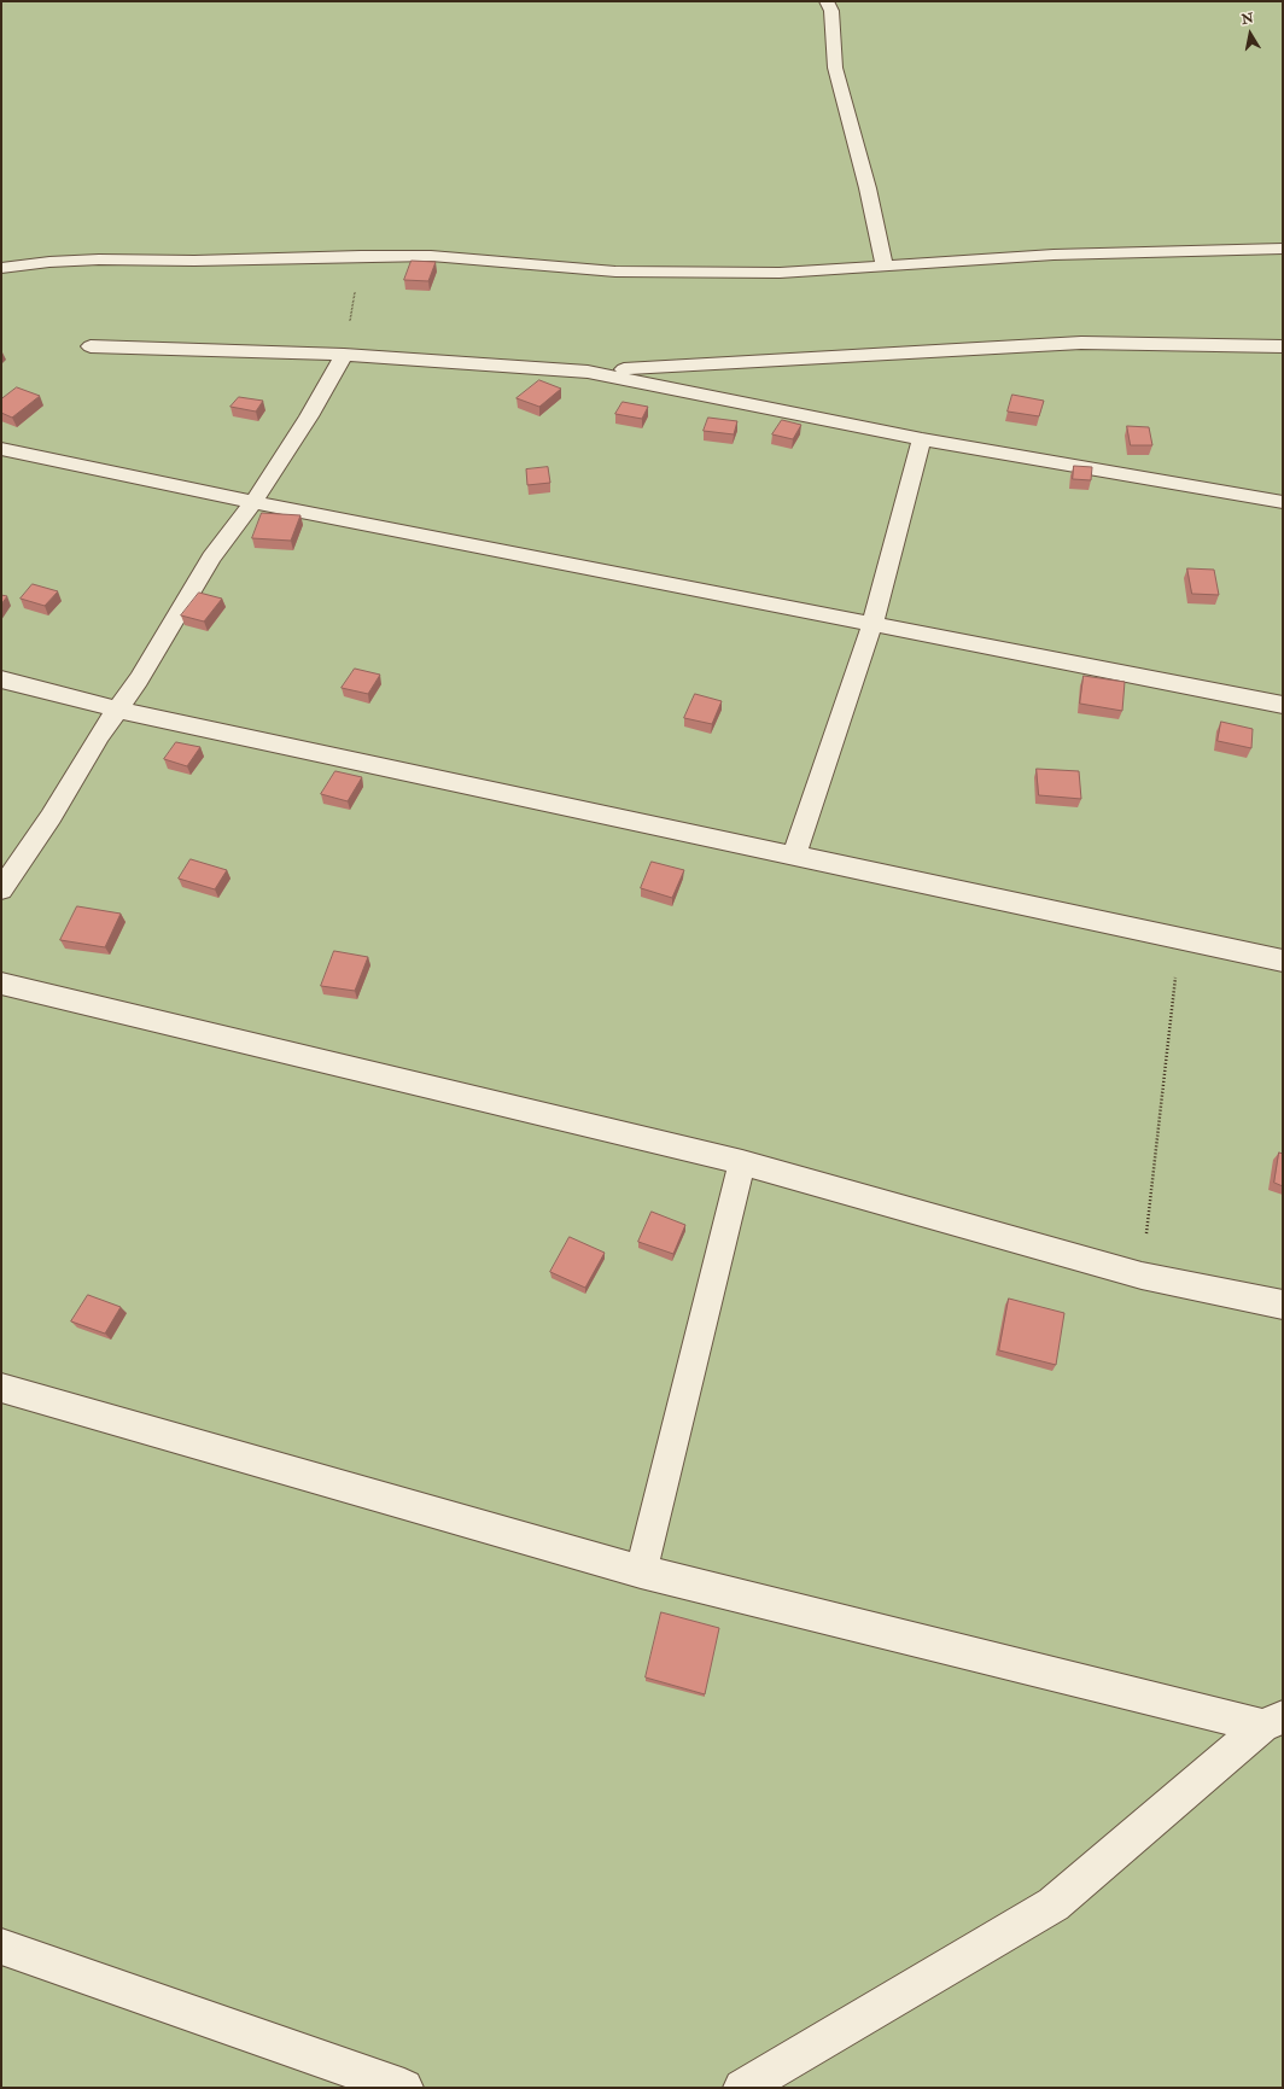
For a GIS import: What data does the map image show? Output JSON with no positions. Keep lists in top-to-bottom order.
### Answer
{
  "north": "top"
}
